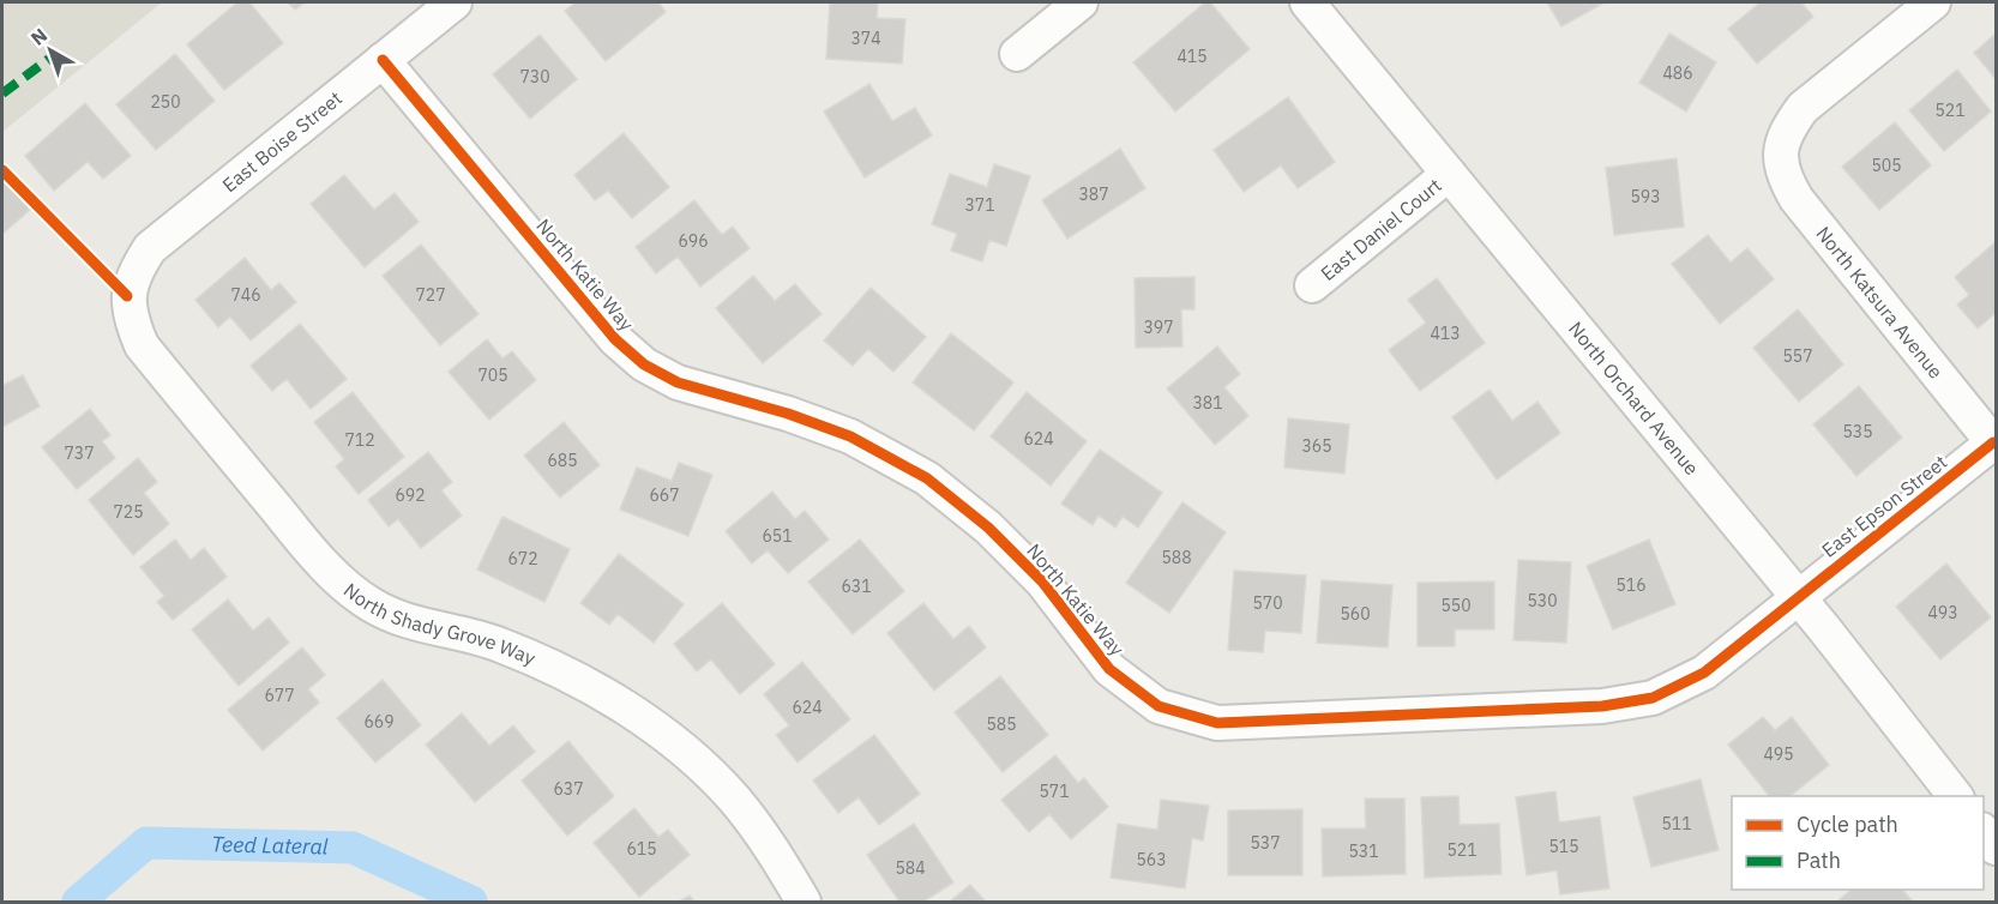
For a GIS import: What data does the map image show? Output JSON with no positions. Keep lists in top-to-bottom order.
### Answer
{
  "streets": {
    "street": [
      "East Boise Street",
      "East Daniel Court",
      "North Katie Way",
      "North Katsura Avenue",
      "North Orchard Avenue",
      "East Epson Street",
      "North Shady Grove Way"
    ]
  },
  "crossings": [
    ["East Boise Street", "North Katie Way"],
    ["East Boise Street", "North Shady Grove Way"],
    ["East Daniel Court", "North Orchard Avenue"],
    ["North Katie Way", "North Orchard Avenue"],
    ["North Katie Way", "East Epson Street"],
    ["North Katsura Avenue", "East Epson Street"],
    ["North Orchard Avenue", "East Epson Street"]
  ],
  "water": ["Teed Lateral"],
  "house_numbers": [
    "374",
    "415",
    "486",
    "730",
    "250",
    "521",
    "505",
    "387",
    "593",
    "371",
    "696",
    "746",
    "727",
    "397",
    "413",
    "557",
    "705",
    "381",
    "535",
    "624",
    "712",
    "365",
    "737",
    "685",
    "692",
    "667",
    "725",
    "651",
    "588",
    "672",
    "516",
    "631",
    "530",
    "570",
    "550",
    "493",
    "560",
    "677",
    "624",
    "669",
    "585",
    "495",
    "637",
    "571",
    "511",
    "537",
    "515",
    "615",
    "521",
    "531",
    "563",
    "584"
  ],
  "legend": ["Cycle path", "Path"],
  "north": "top left"
}
